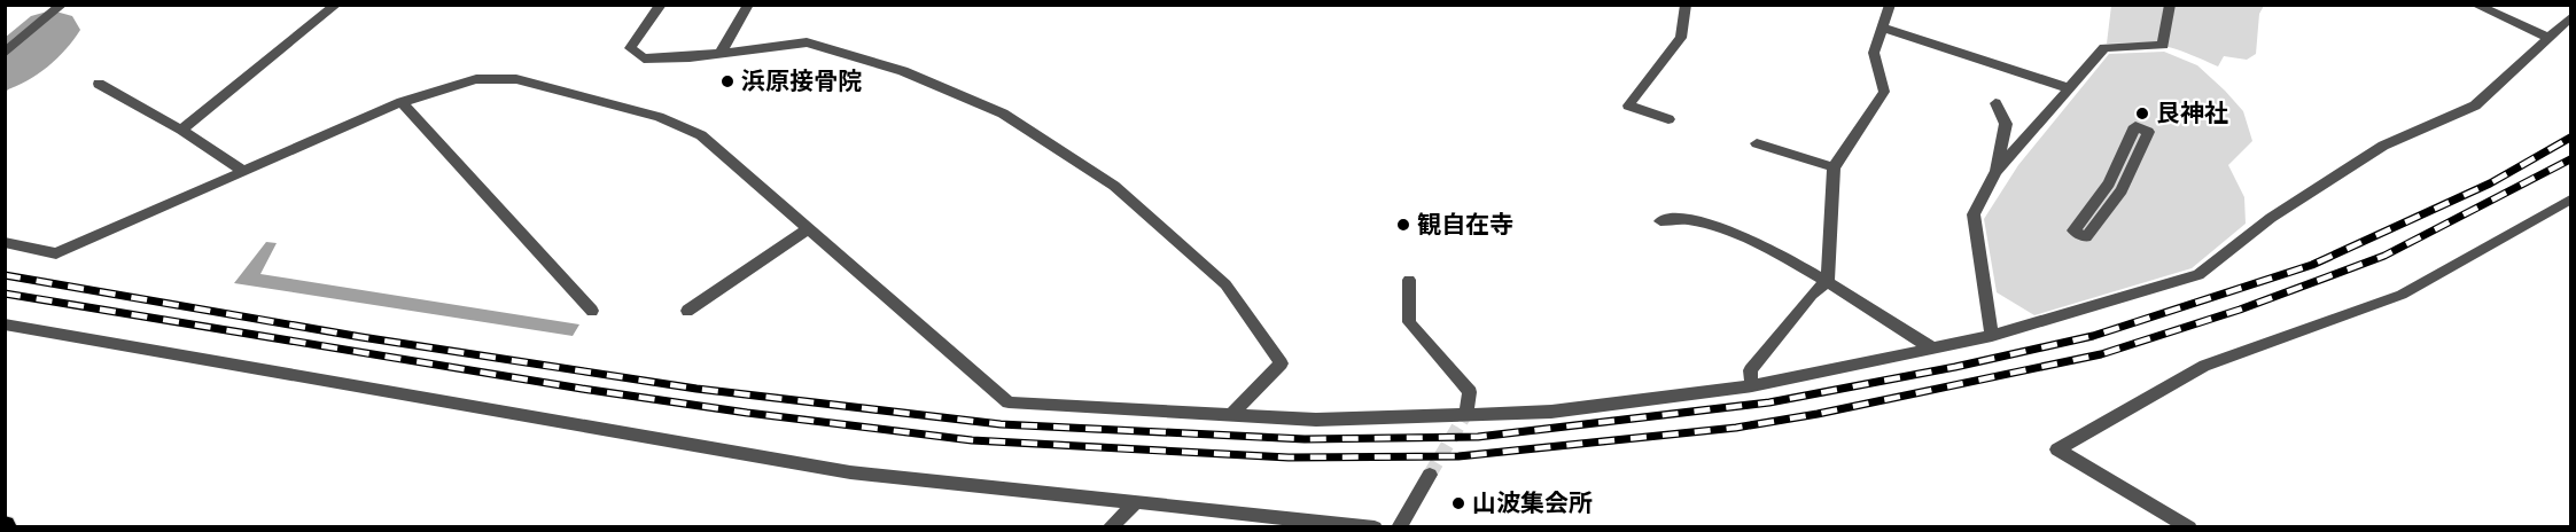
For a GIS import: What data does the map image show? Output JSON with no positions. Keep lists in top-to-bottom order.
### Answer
{
  "places": [
    "浜原接骨院",
    "艮神社",
    "観自在寺",
    "山波集会所"
  ]
}
